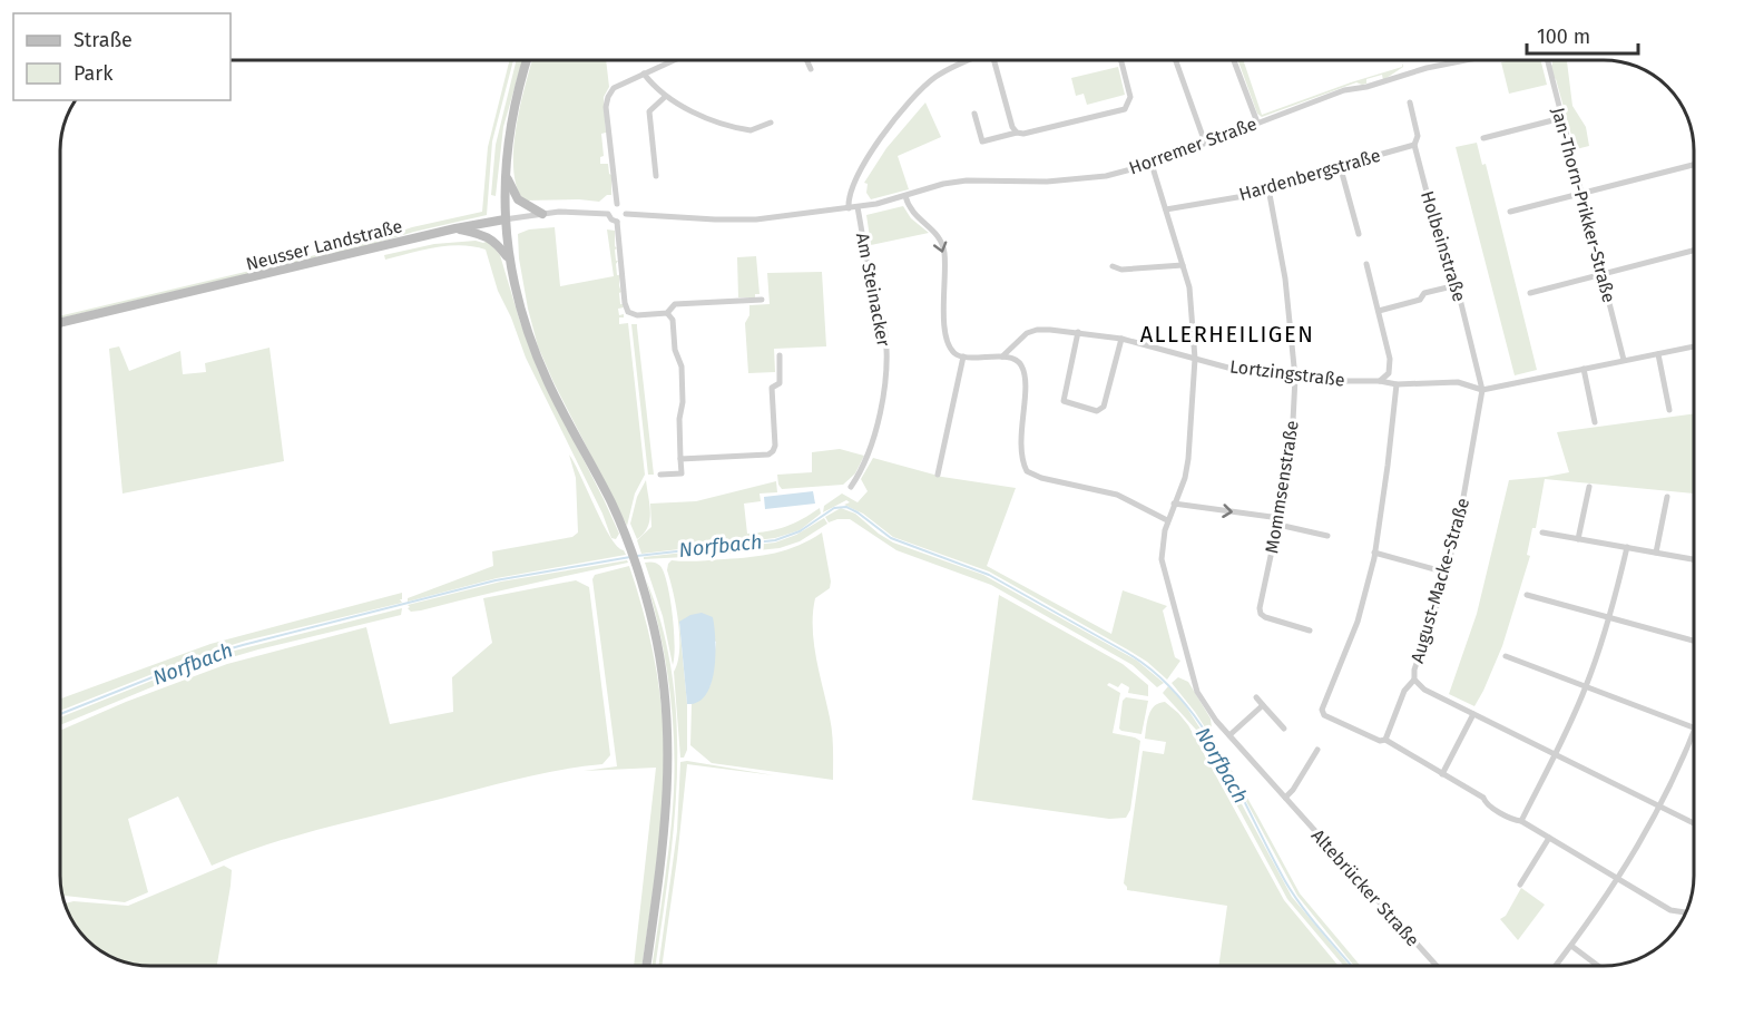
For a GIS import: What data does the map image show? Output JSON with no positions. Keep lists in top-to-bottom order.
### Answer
{
  "streets": {
    "main road": ["Neusser Landstraße"],
    "street": [
      "Horremer Straße",
      "Hardenbergstraße",
      "Jan-Thorn-Prikker-Straße",
      "Holbeinstraße",
      "Am Steinacker",
      "Lortzingstraße",
      "Mommsenstraße",
      "August-Macke-Straße",
      "Altebrücker Straße"
    ]
  },
  "crossings": [
    ["Horremer Straße", "Am Steinacker"],
    ["Horremer Straße", "Altebrücker Straße"],
    ["Hardenbergstraße", "Holbeinstraße"],
    ["Hardenbergstraße", "Mommsenstraße"],
    ["Hardenbergstraße", "Altebrücker Straße"],
    ["Holbeinstraße", "Lortzingstraße"],
    ["Holbeinstraße", "August-Macke-Straße"],
    ["Lortzingstraße", "Mommsenstraße"],
    ["Lortzingstraße", "August-Macke-Straße"],
    ["Lortzingstraße", "Altebrücker Straße"]
  ],
  "districts": ["ALLERHEILIGEN"],
  "water": ["Norfbach"],
  "legend": ["Straße", "Park"],
  "scale_bar": "100 m"
}
